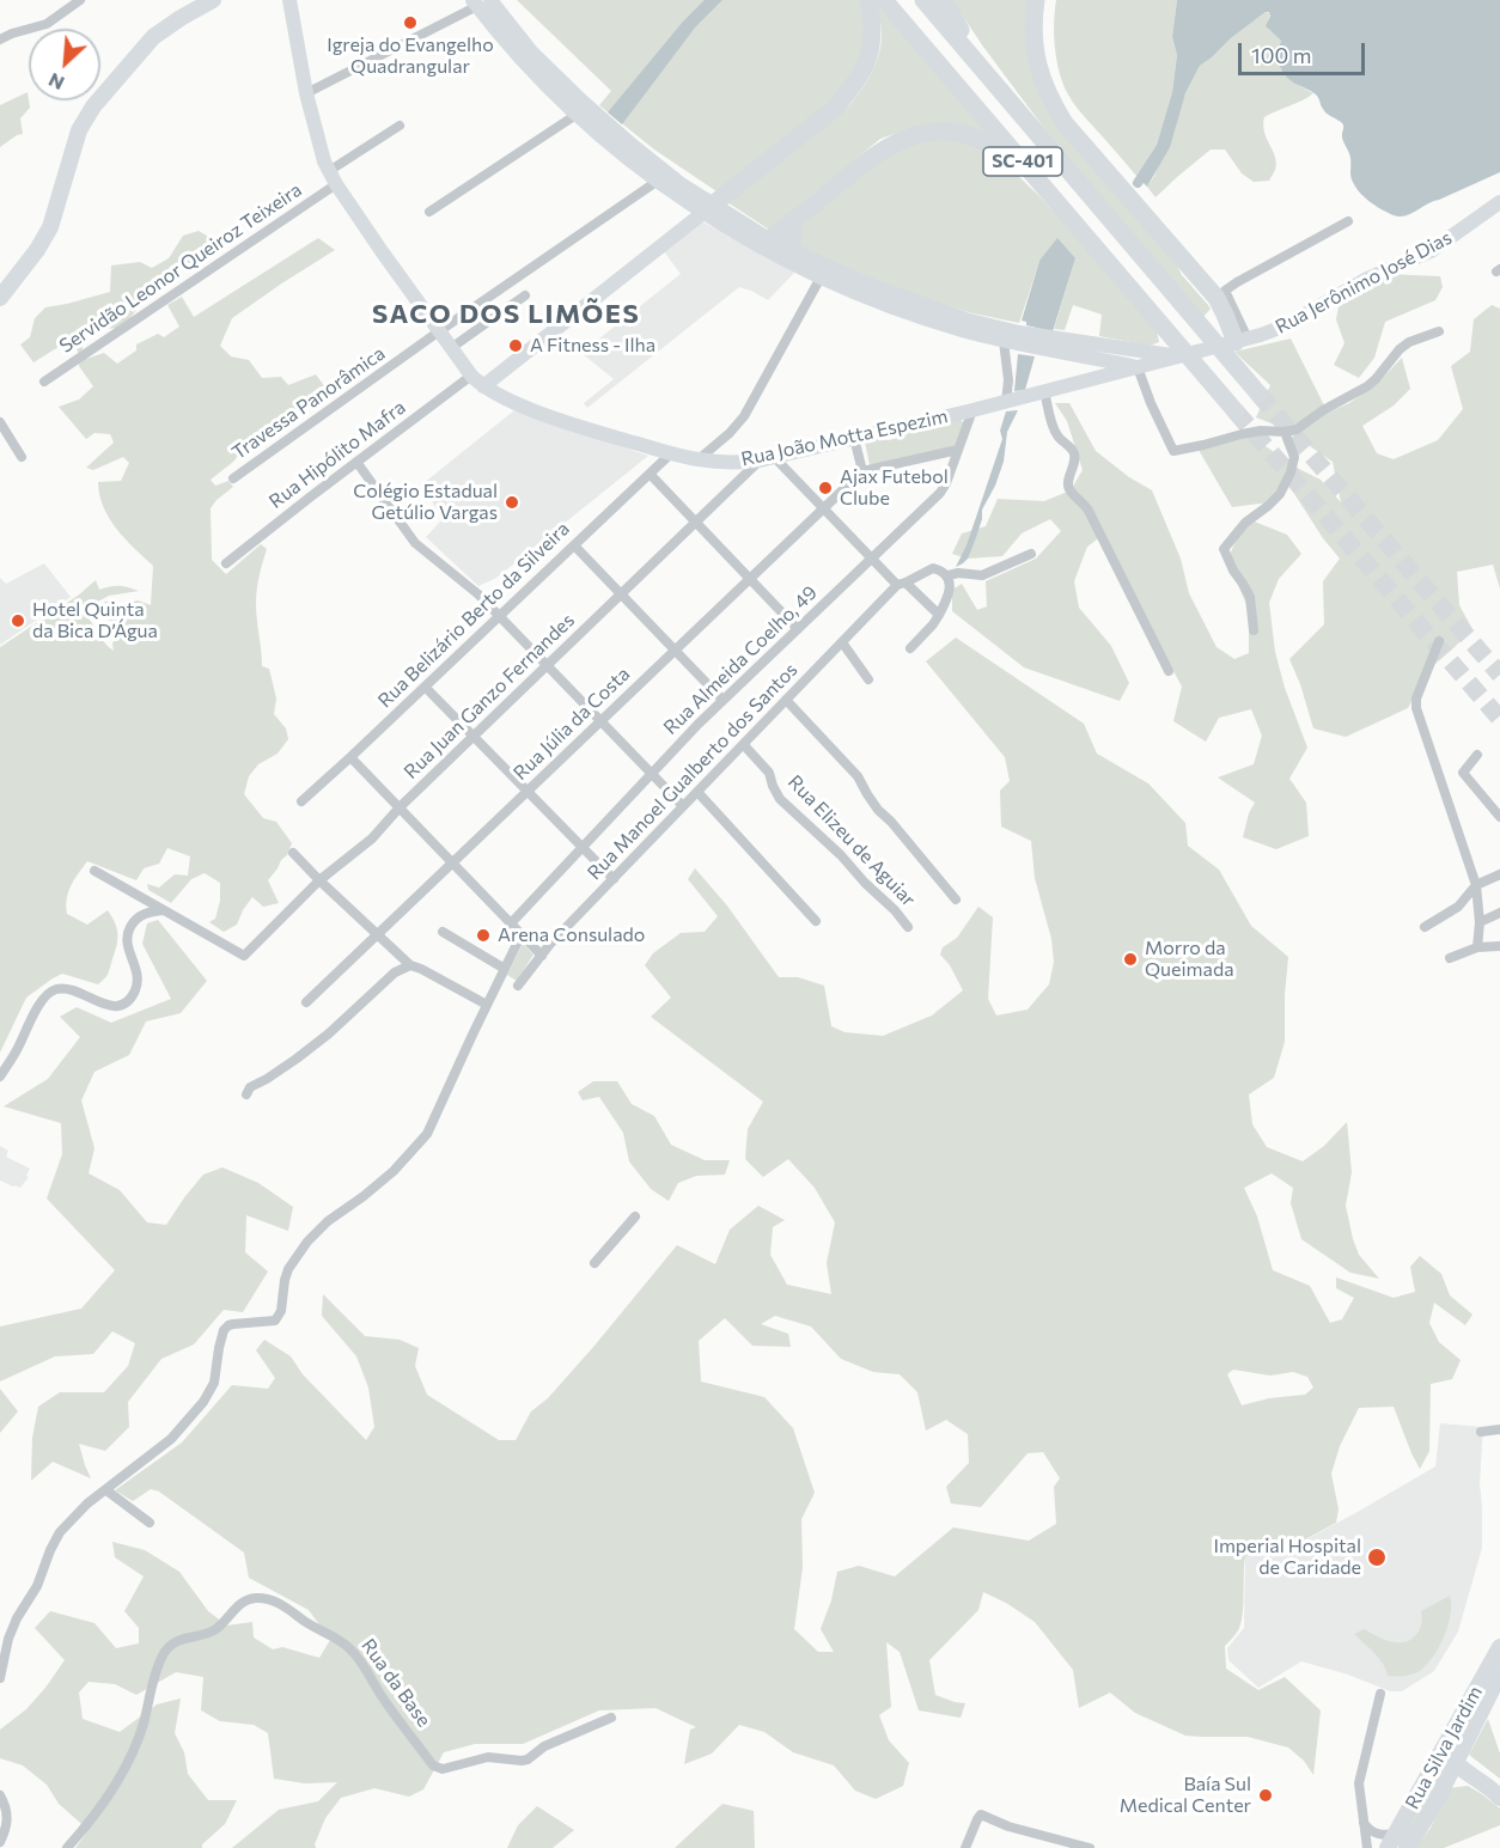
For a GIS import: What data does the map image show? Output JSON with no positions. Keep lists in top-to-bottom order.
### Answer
{
  "streets": {
    "highway": ["SC-401"],
    "main road": ["Rua Jerônimo José Dias", "Rua João Motta Espezim", "Rua Silva Jardim"],
    "street": [
      "Servidão Leonor Queiroz Teixeira",
      "Travessa Panorâmica",
      "Rua Hipólito Mafra",
      "Rua Belizário Berto da Silveira",
      "Rua Almeida Coelho, 49",
      "Rua Juan Ganzo Fernandes",
      "Rua Júlia da Costa",
      "Rua Manoel Gualberto dos Santos",
      "Rua Elizeu de Aguiar",
      "Rua da Base"
    ]
  },
  "crossings": [
    ["Servidão Leonor Queiroz Teixeira", "Rua João Motta Espezim"],
    ["Rua Jerônimo José Dias", "Rua João Motta Espezim"],
    ["Travessa Panorâmica", "Rua João Motta Espezim"],
    ["Rua João Motta Espezim", "Rua Hipólito Mafra"],
    ["Rua João Motta Espezim", "Rua Belizário Berto da Silveira"],
    ["Rua João Motta Espezim", "Rua Almeida Coelho, 49"],
    ["Rua João Motta Espezim", "Rua Juan Ganzo Fernandes"],
    ["Rua Manoel Gualberto dos Santos", "Rua Elizeu de Aguiar"]
  ],
  "districts": ["SACO DOS LIMÕES"],
  "places": [
    "Igreja do Evangelho Quadrangular",
    "A Fitness - Ilha",
    "Ajax Futebol Clube",
    "Colégio Estadual Getúlio Vargas",
    "Hotel Quinta da Bica D’Água",
    "Arena Consulado",
    "Morro da Queimada",
    "Imperial Hospital de Caridade",
    "Baía Sul Medical Center"
  ],
  "scale_bar": "100 m",
  "north": "bottom left"
}
